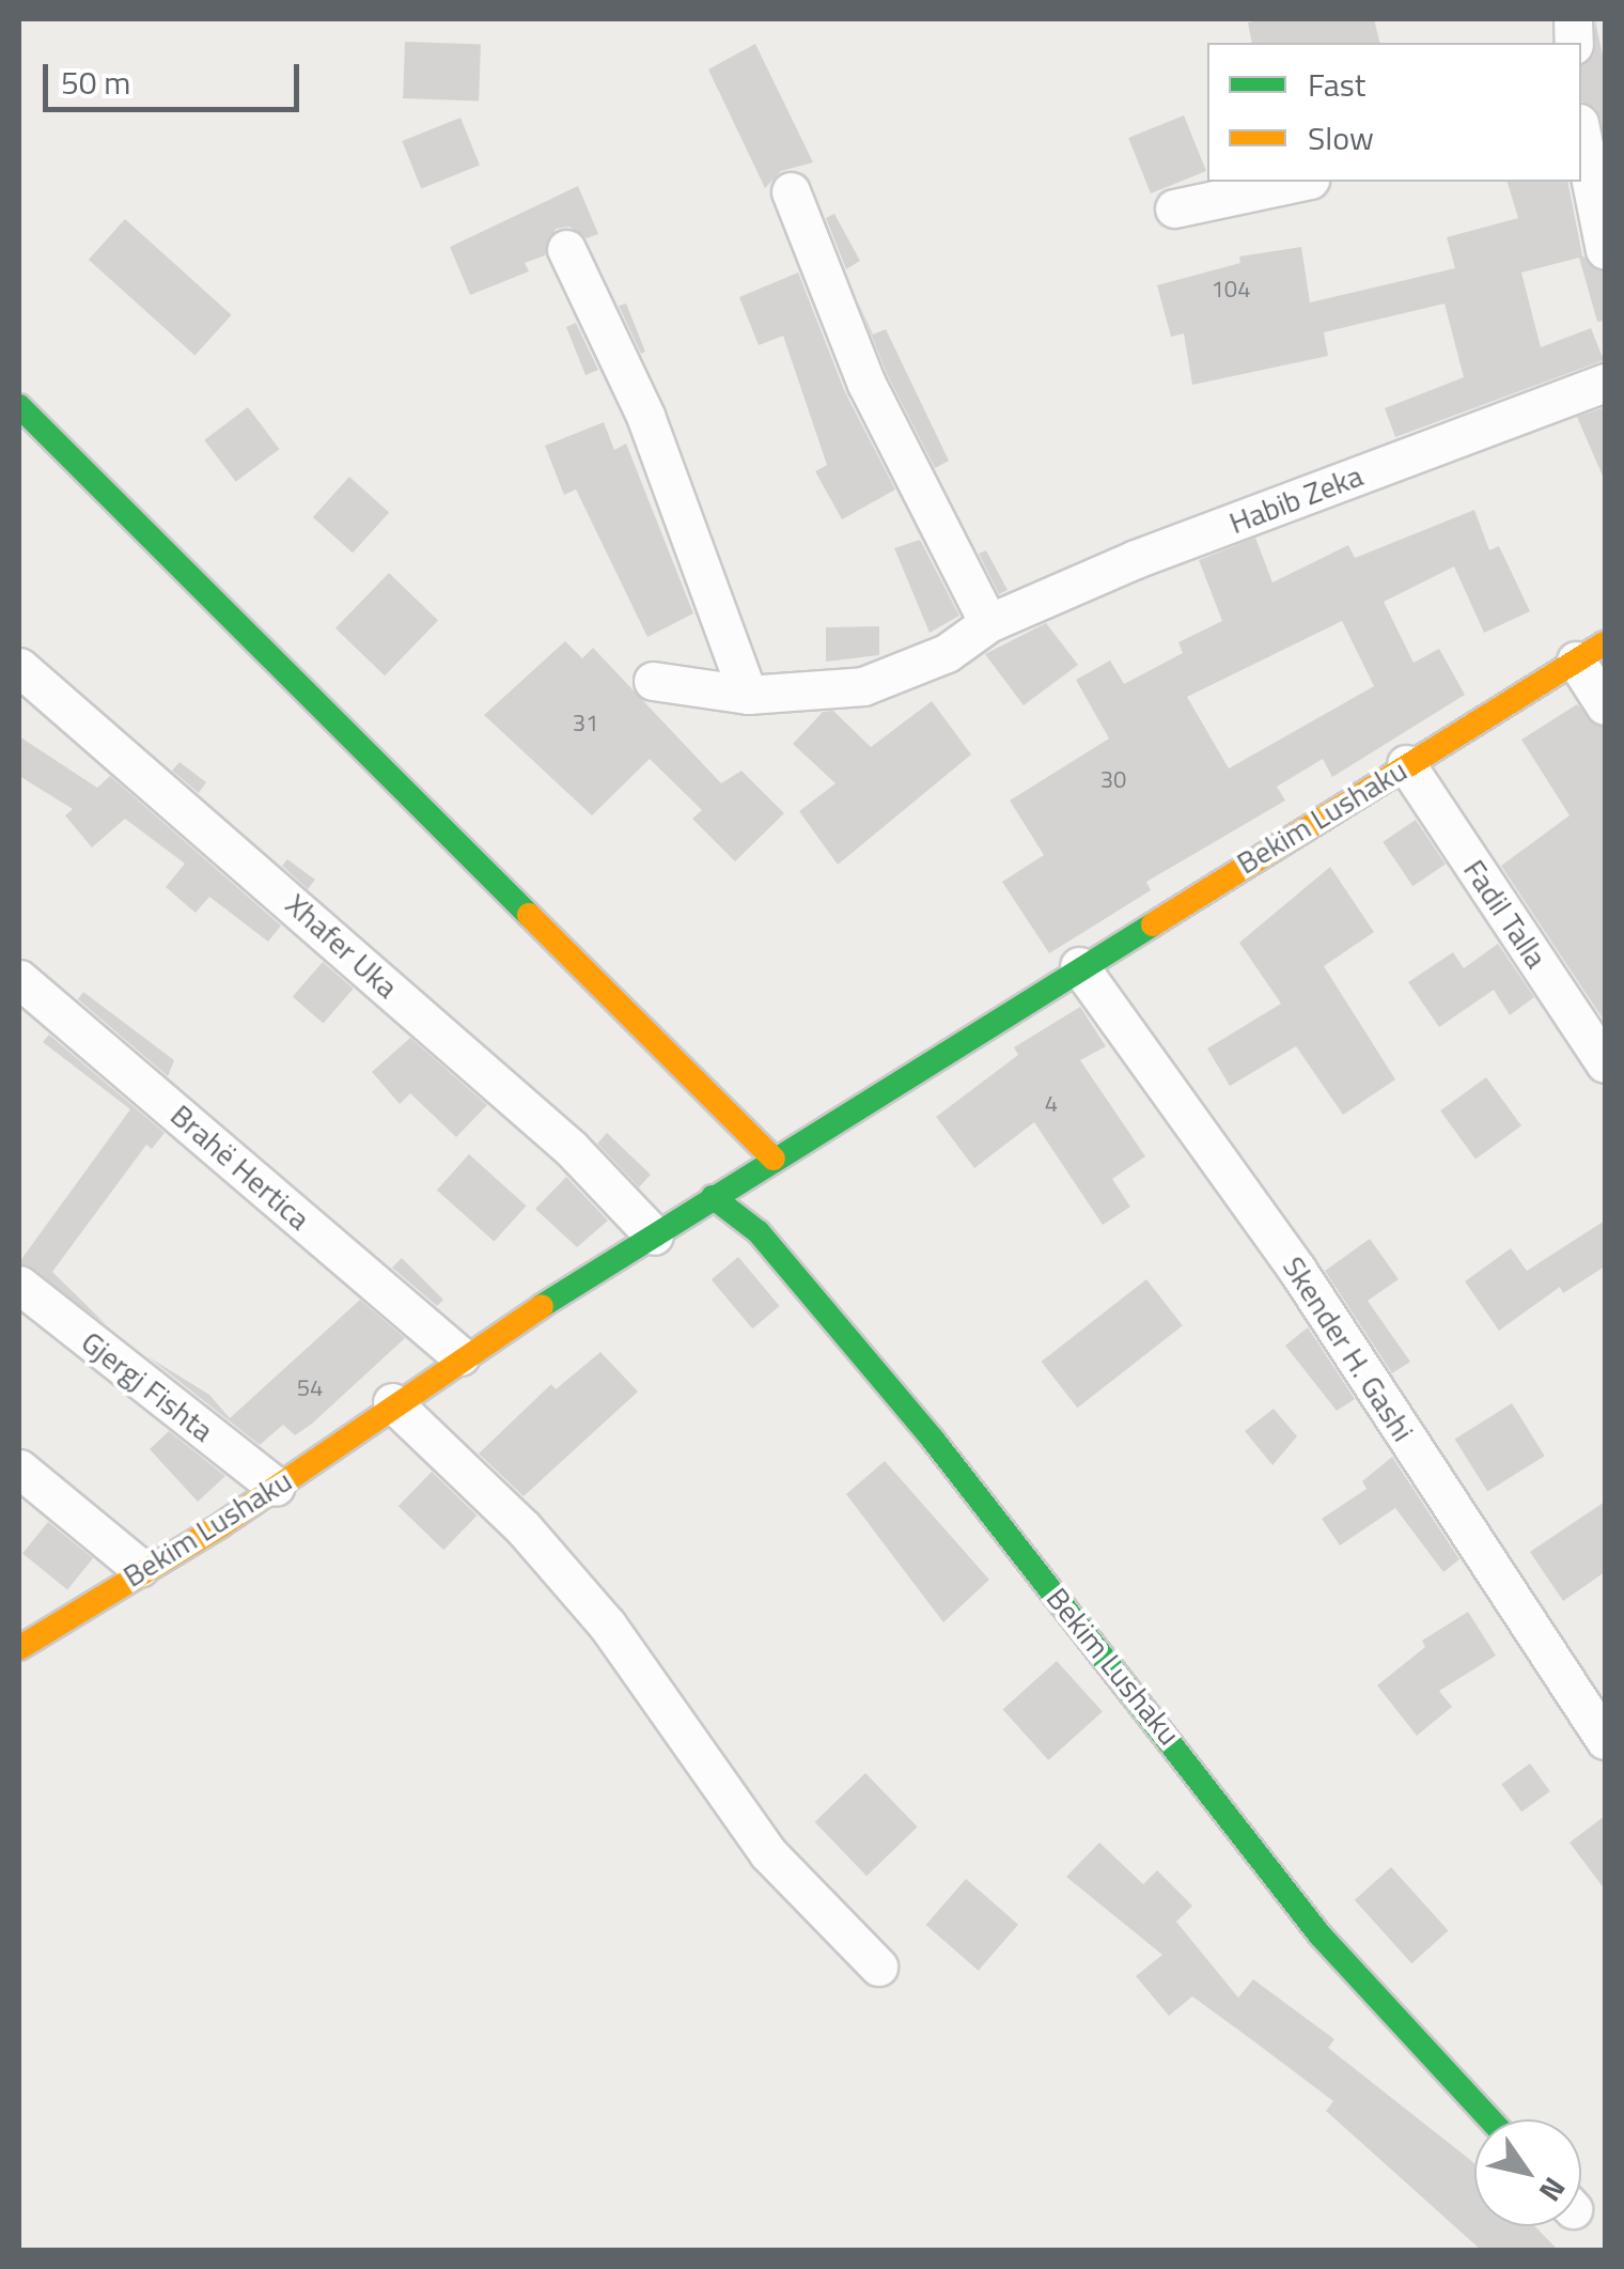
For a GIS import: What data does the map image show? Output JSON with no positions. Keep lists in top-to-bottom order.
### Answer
{
  "streets": {
    "street": [
      "Habib Zeka",
      "Bekim Lushaku",
      "Fadil Talla",
      "Xhafer Uka",
      "Brahë Hertica",
      "Skender H. Gashi",
      "Gjergj Fishta"
    ]
  },
  "crossings": [
    ["Bekim Lushaku", "Fadil Talla"],
    ["Bekim Lushaku", "Xhafer Uka"],
    ["Bekim Lushaku", "Brahë Hertica"],
    ["Bekim Lushaku", "Skender H. Gashi"],
    ["Bekim Lushaku", "Gjergj Fishta"]
  ],
  "house_numbers": [
    "104",
    "31",
    "30",
    "4",
    "54"
  ],
  "legend": ["Fast", "Slow"],
  "scale_bar": "50 m",
  "north": "bottom right"
}
